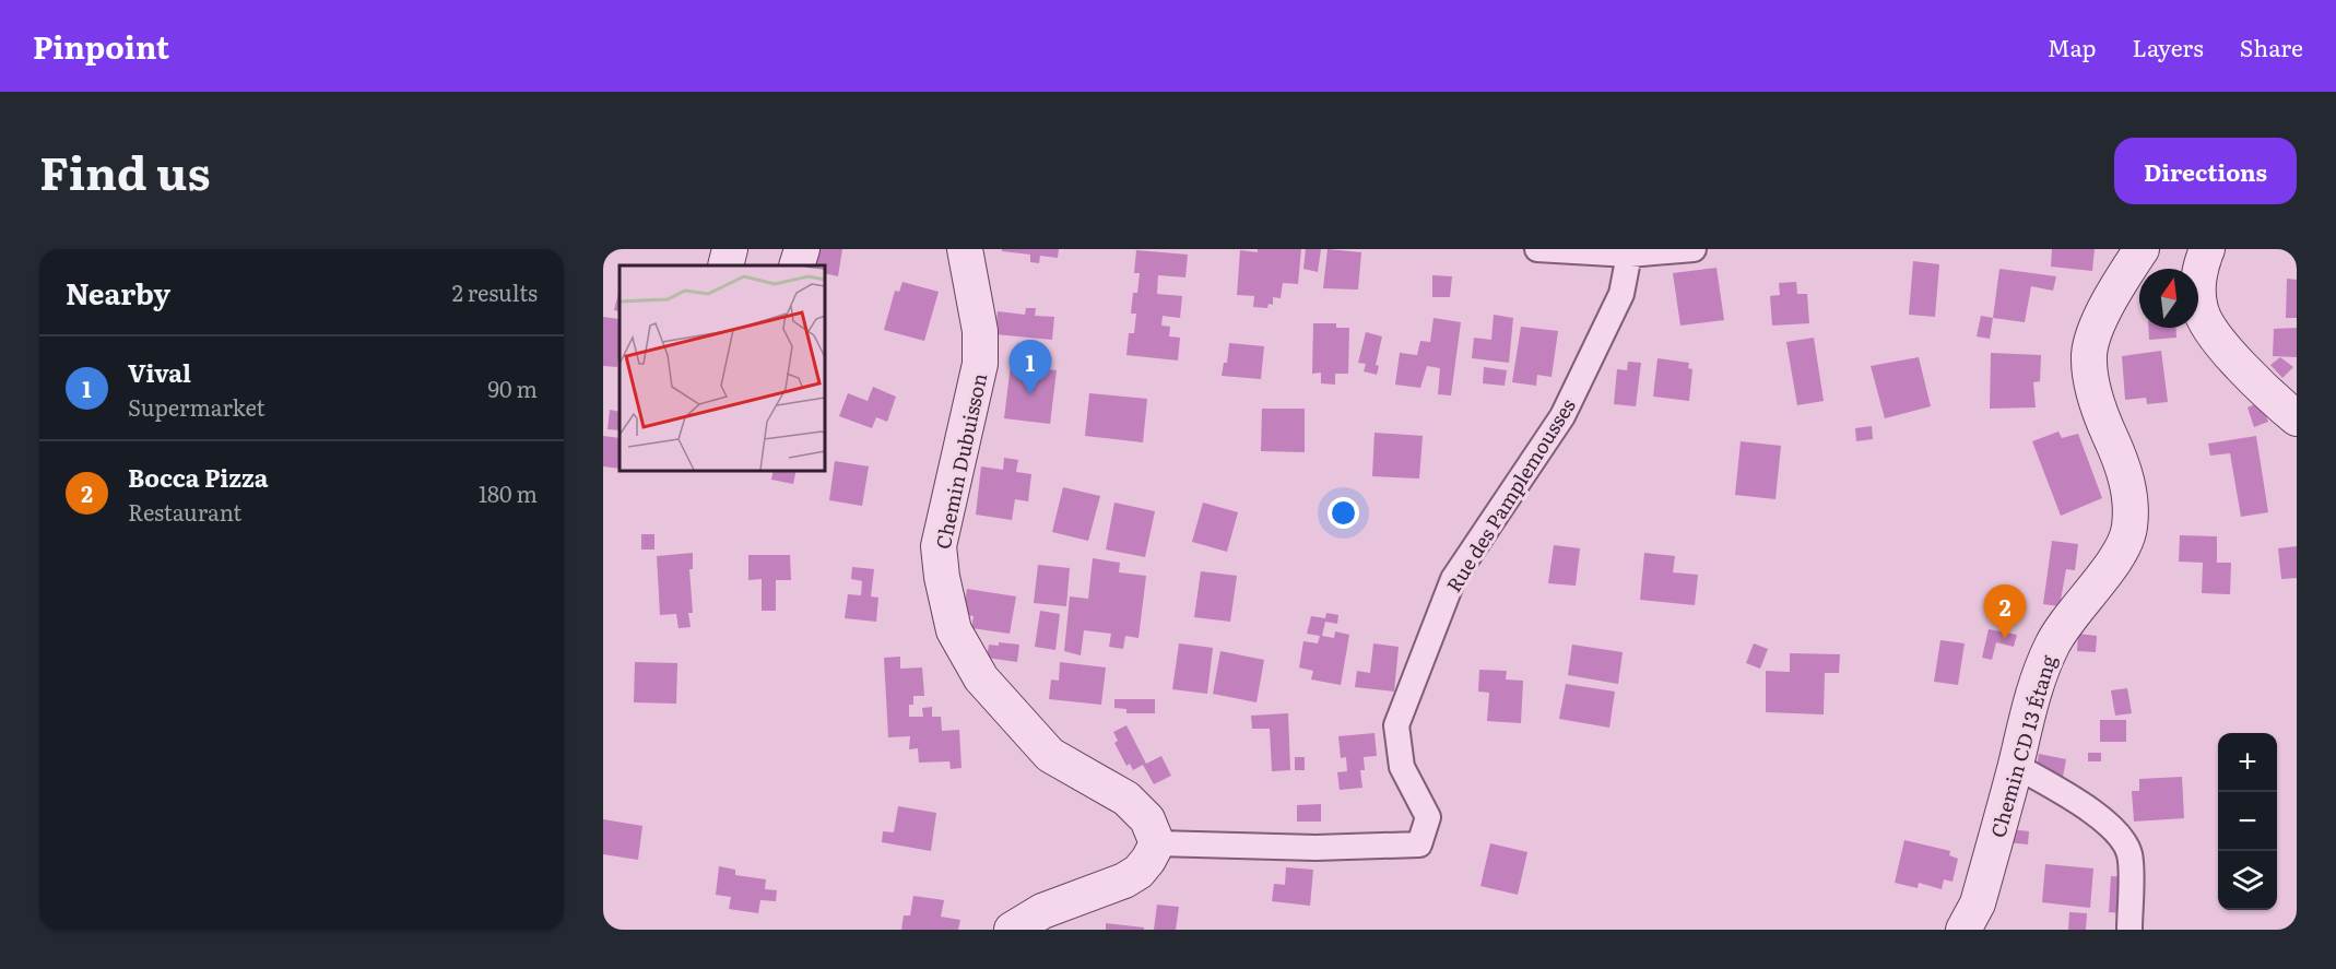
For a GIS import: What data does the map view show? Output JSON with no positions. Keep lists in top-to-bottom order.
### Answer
{
  "streets": {
    "main road": ["Chemin Dubuisson", "Chemin CD 13 Étang"],
    "street": ["Rue des Pamplemousses"]
  },
  "crossings": [
    ["Chemin Dubuisson", "Rue des Pamplemousses"]
  ],
  "north": "top",
  "page": {
    "header": "Pinpoint",
    "nav": ["Map", "Layers", "Share"],
    "title": "Find us",
    "buttons": "Directions",
    "heading": ["Nearby", "2 results"],
    "list": [
      {
        "mark": "1",
        "name": "Vival",
        "note": "Supermarket",
        "value": "90 m"
      },
      {
        "mark": "2",
        "name": "Bocca Pizza",
        "note": "Restaurant",
        "value": "180 m"
      }
    ],
    "pins": ["1", "2"],
    "map_buttons": ["+", "−"]
  }
}
